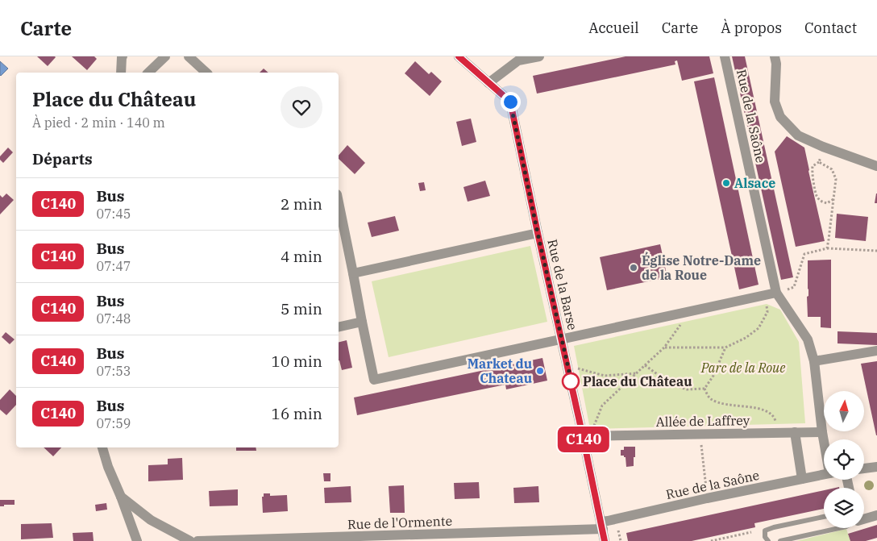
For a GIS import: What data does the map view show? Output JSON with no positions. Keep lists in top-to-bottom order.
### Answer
{
  "streets": {
    "street": [
      "Rue de la Saône",
      "Rue de la Barse",
      "Allée de Laffrey",
      "Rue de l'Ormente"
    ]
  },
  "crossings": [
    ["Rue de la Saône", "Rue de la Barse"],
    ["Rue de la Saône", "Allée de Laffrey"],
    ["Rue de la Saône", "Rue de l'Ormente"],
    ["Rue de la Barse", "Allée de Laffrey"],
    ["Rue de la Barse", "Rue de l'Ormente"]
  ],
  "parks": ["Parc de la Roue"],
  "places": [
    "Alsace",
    "Église Notre-Dame de la Roue",
    "Market du Chateau",
    "Place du Château"
  ],
  "lines": ["bus line C140"],
  "north": "top",
  "page": {
    "header": "Carte",
    "nav": [
      "Accueil",
      "Carte",
      "À propos",
      "Contact"
    ],
    "on_map": "C140",
    "heading": [
      ["Place du Château", "À pied · 2 min · 140 m"],
      "Départs"
    ],
    "list": [
      {
        "mark": "C140",
        "name": "Bus",
        "note": "07:45",
        "value": "2 min"
      },
      {
        "mark": "C140",
        "name": "Bus",
        "note": "07:47",
        "value": "4 min"
      },
      {
        "mark": "C140",
        "name": "Bus",
        "note": "07:48",
        "value": "5 min"
      },
      {
        "mark": "C140",
        "name": "Bus",
        "note": "07:53",
        "value": "10 min"
      },
      {
        "mark": "C140",
        "name": "Bus",
        "note": "07:59",
        "value": "16 min"
      }
    ]
  }
}
